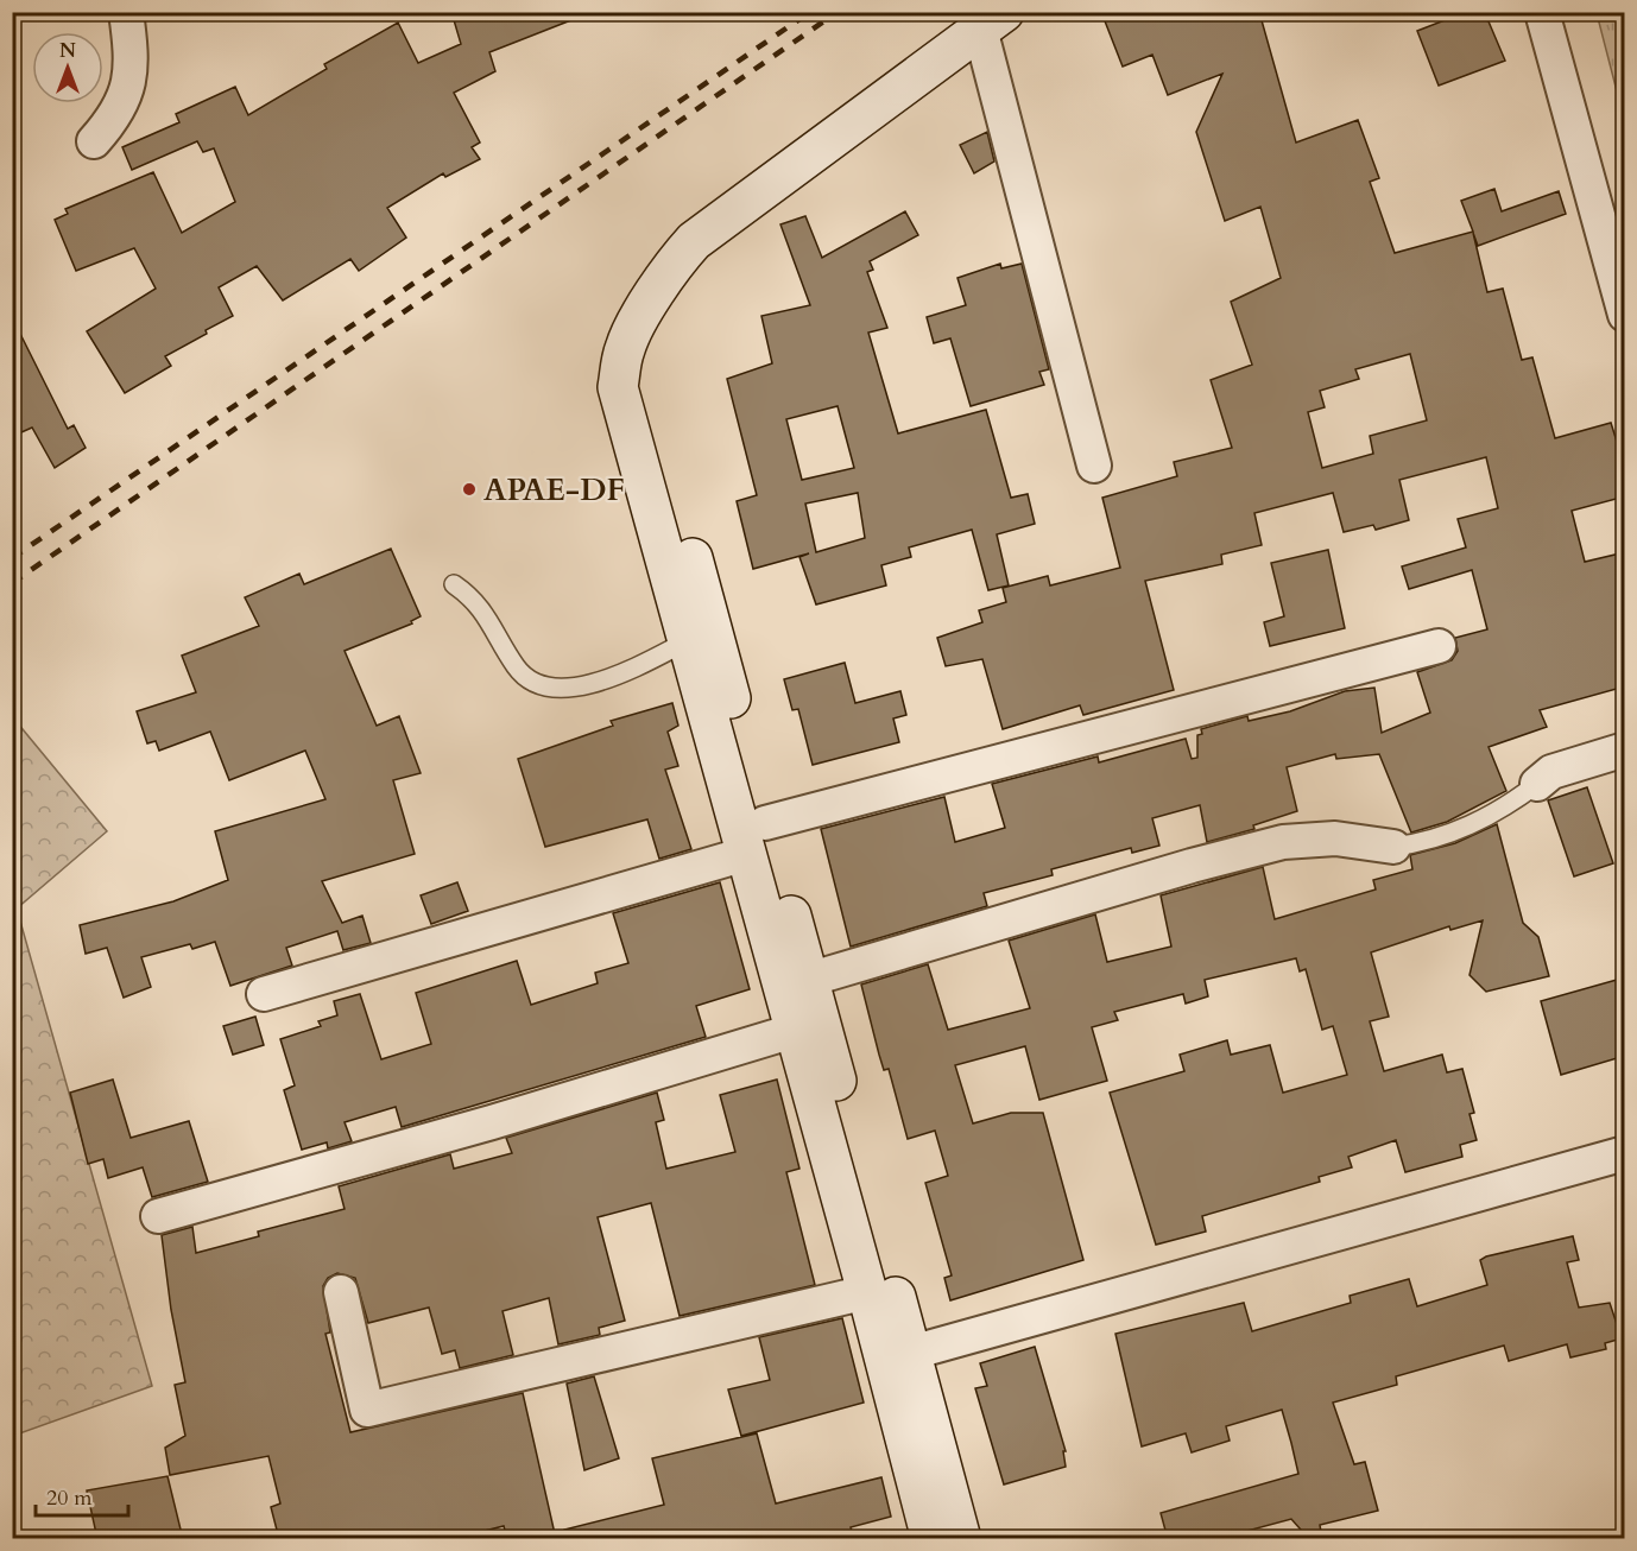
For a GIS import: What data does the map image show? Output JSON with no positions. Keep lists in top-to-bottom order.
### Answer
{
  "places": ["APAE-DF"],
  "scale_bar": "20 m",
  "north": "top"
}
